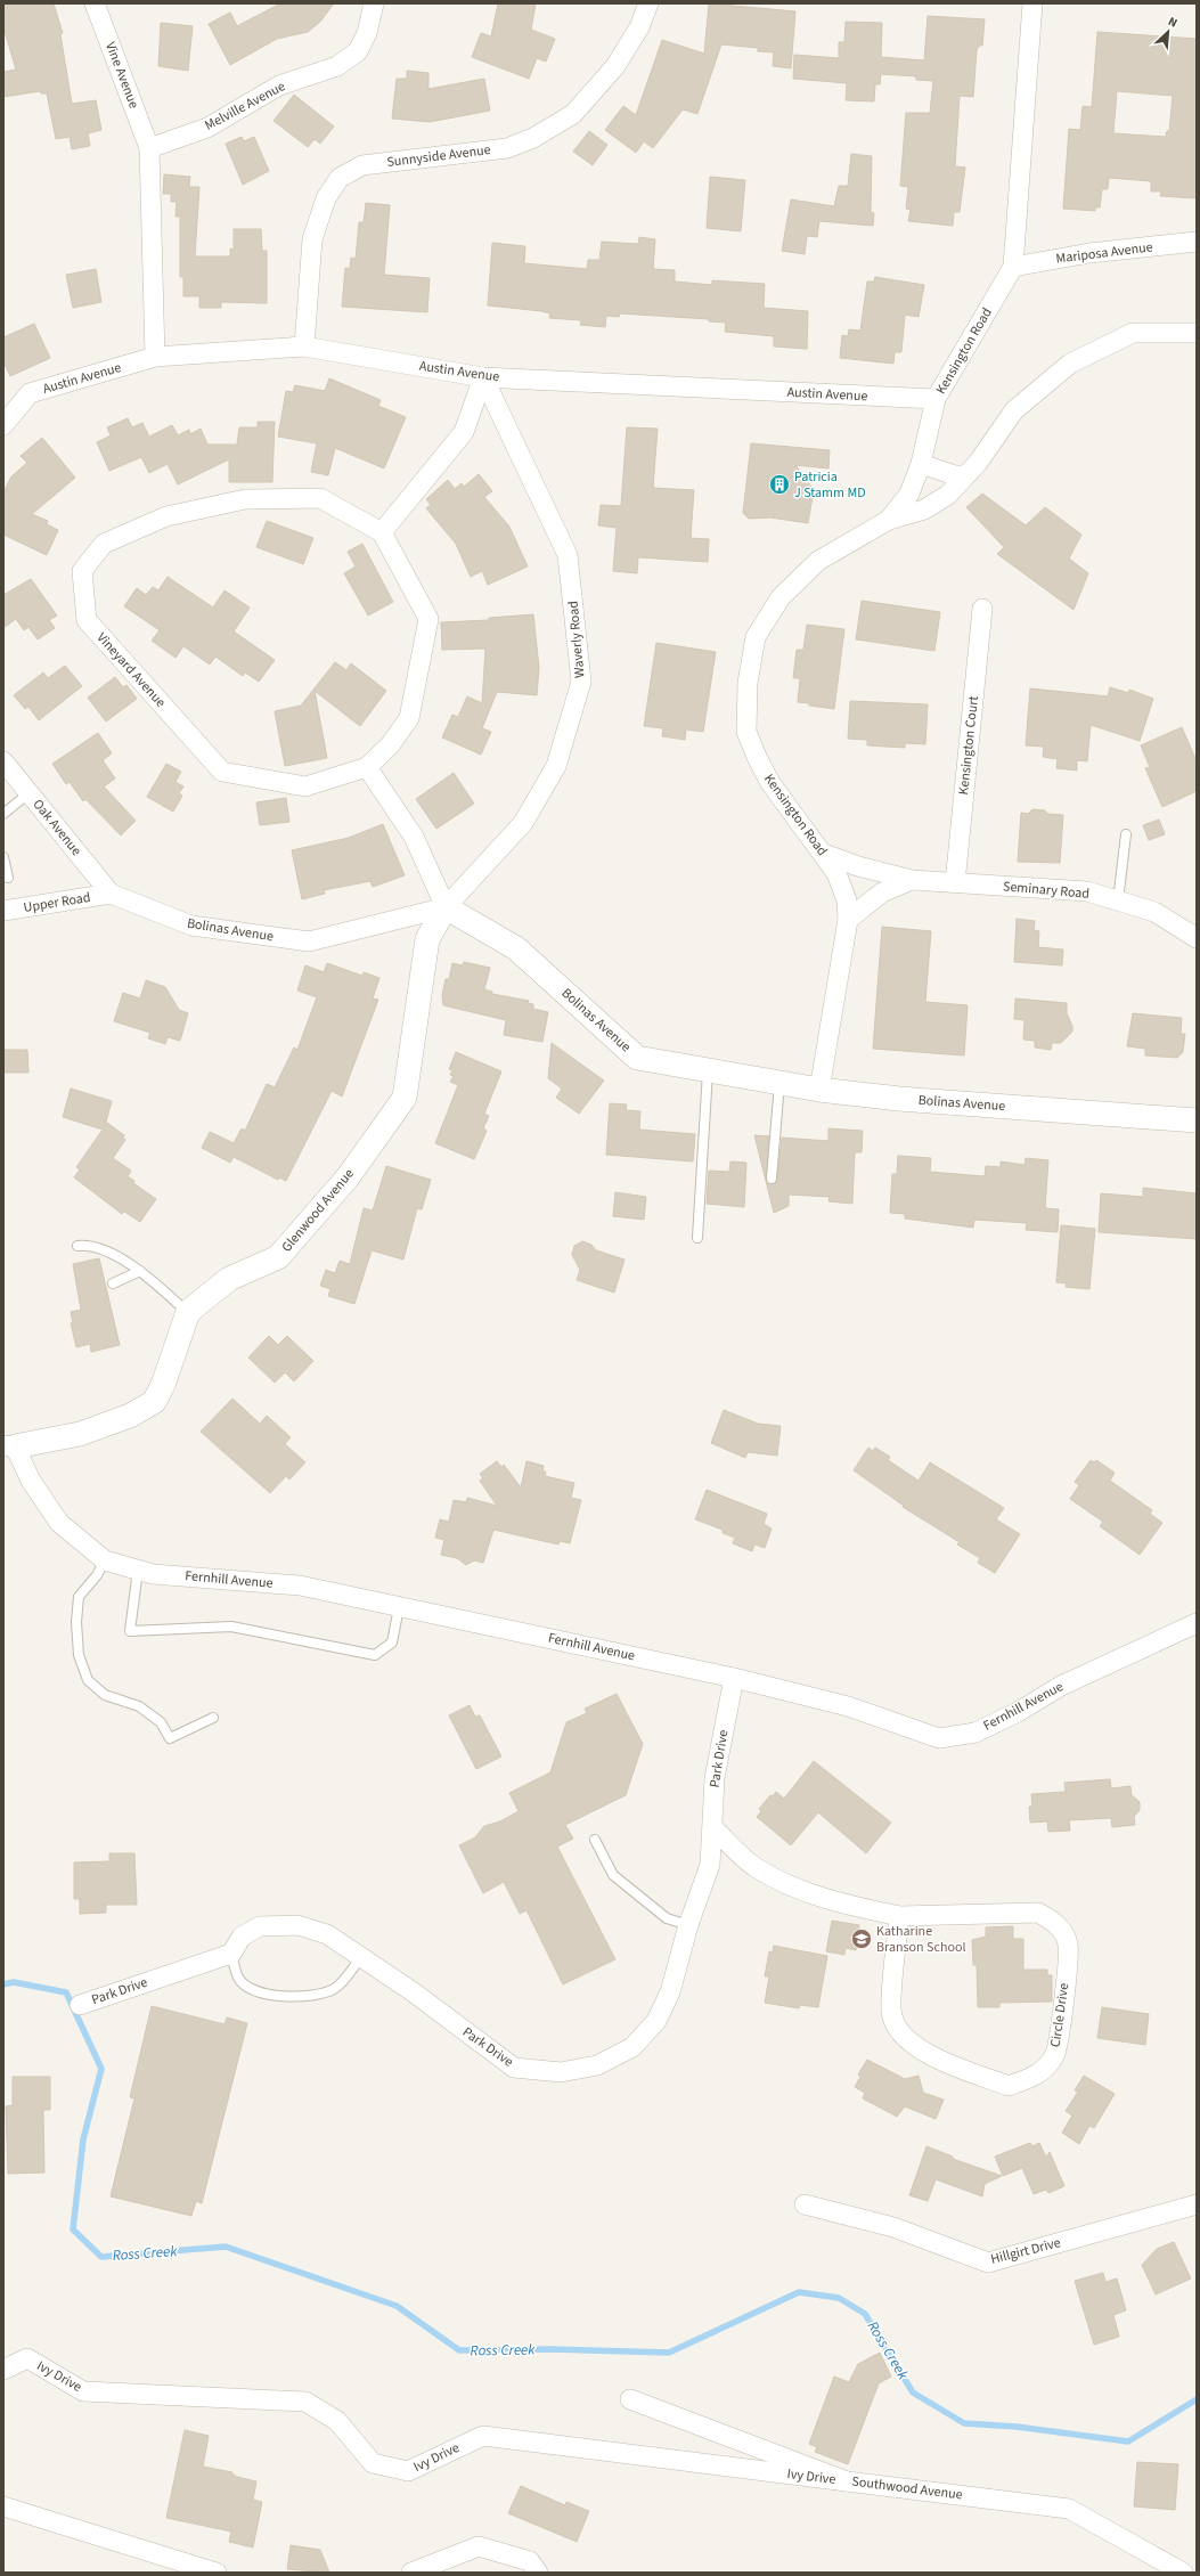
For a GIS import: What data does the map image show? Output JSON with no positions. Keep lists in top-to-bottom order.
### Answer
{
  "streets": {
    "street": [
      "Vine Avenue",
      "Melville Avenue",
      "Sunnyside Avenue",
      "Mariposa Avenue",
      "Kensington Road",
      "Austin Avenue",
      "Waverly Road",
      "Vineyard Avenue",
      "Kensington Court",
      "Oak Avenue",
      "Seminary Road",
      "Upper Road",
      "Bolinas Avenue",
      "Glenwood Avenue",
      "Fernhill Avenue",
      "Park Drive",
      "Circle Drive",
      "Hillgirt Drive",
      "Ivy Drive",
      "Southwood Avenue"
    ]
  },
  "crossings": [
    ["Vine Avenue", "Melville Avenue"],
    ["Sunnyside Avenue", "Austin Avenue"],
    ["Mariposa Avenue", "Kensington Road"],
    ["Kensington Road", "Austin Avenue"],
    ["Kensington Road", "Seminary Road"],
    ["Kensington Road", "Bolinas Avenue"],
    ["Austin Avenue", "Waverly Road"],
    ["Waverly Road", "Bolinas Avenue"],
    ["Waverly Road", "Glenwood Avenue"],
    ["Kensington Court", "Seminary Road"],
    ["Oak Avenue", "Upper Road"],
    ["Oak Avenue", "Bolinas Avenue"],
    ["Upper Road", "Bolinas Avenue"],
    ["Bolinas Avenue", "Glenwood Avenue"],
    ["Fernhill Avenue", "Park Drive"],
    ["Park Drive", "Circle Drive"],
    ["Ivy Drive", "Southwood Avenue"]
  ],
  "water": ["Ross Creek"],
  "places": {
    "building": ["Patricia J Stamm MD"],
    "school or university": ["Katharine Branson School"]
  },
  "north": "top right"
}
